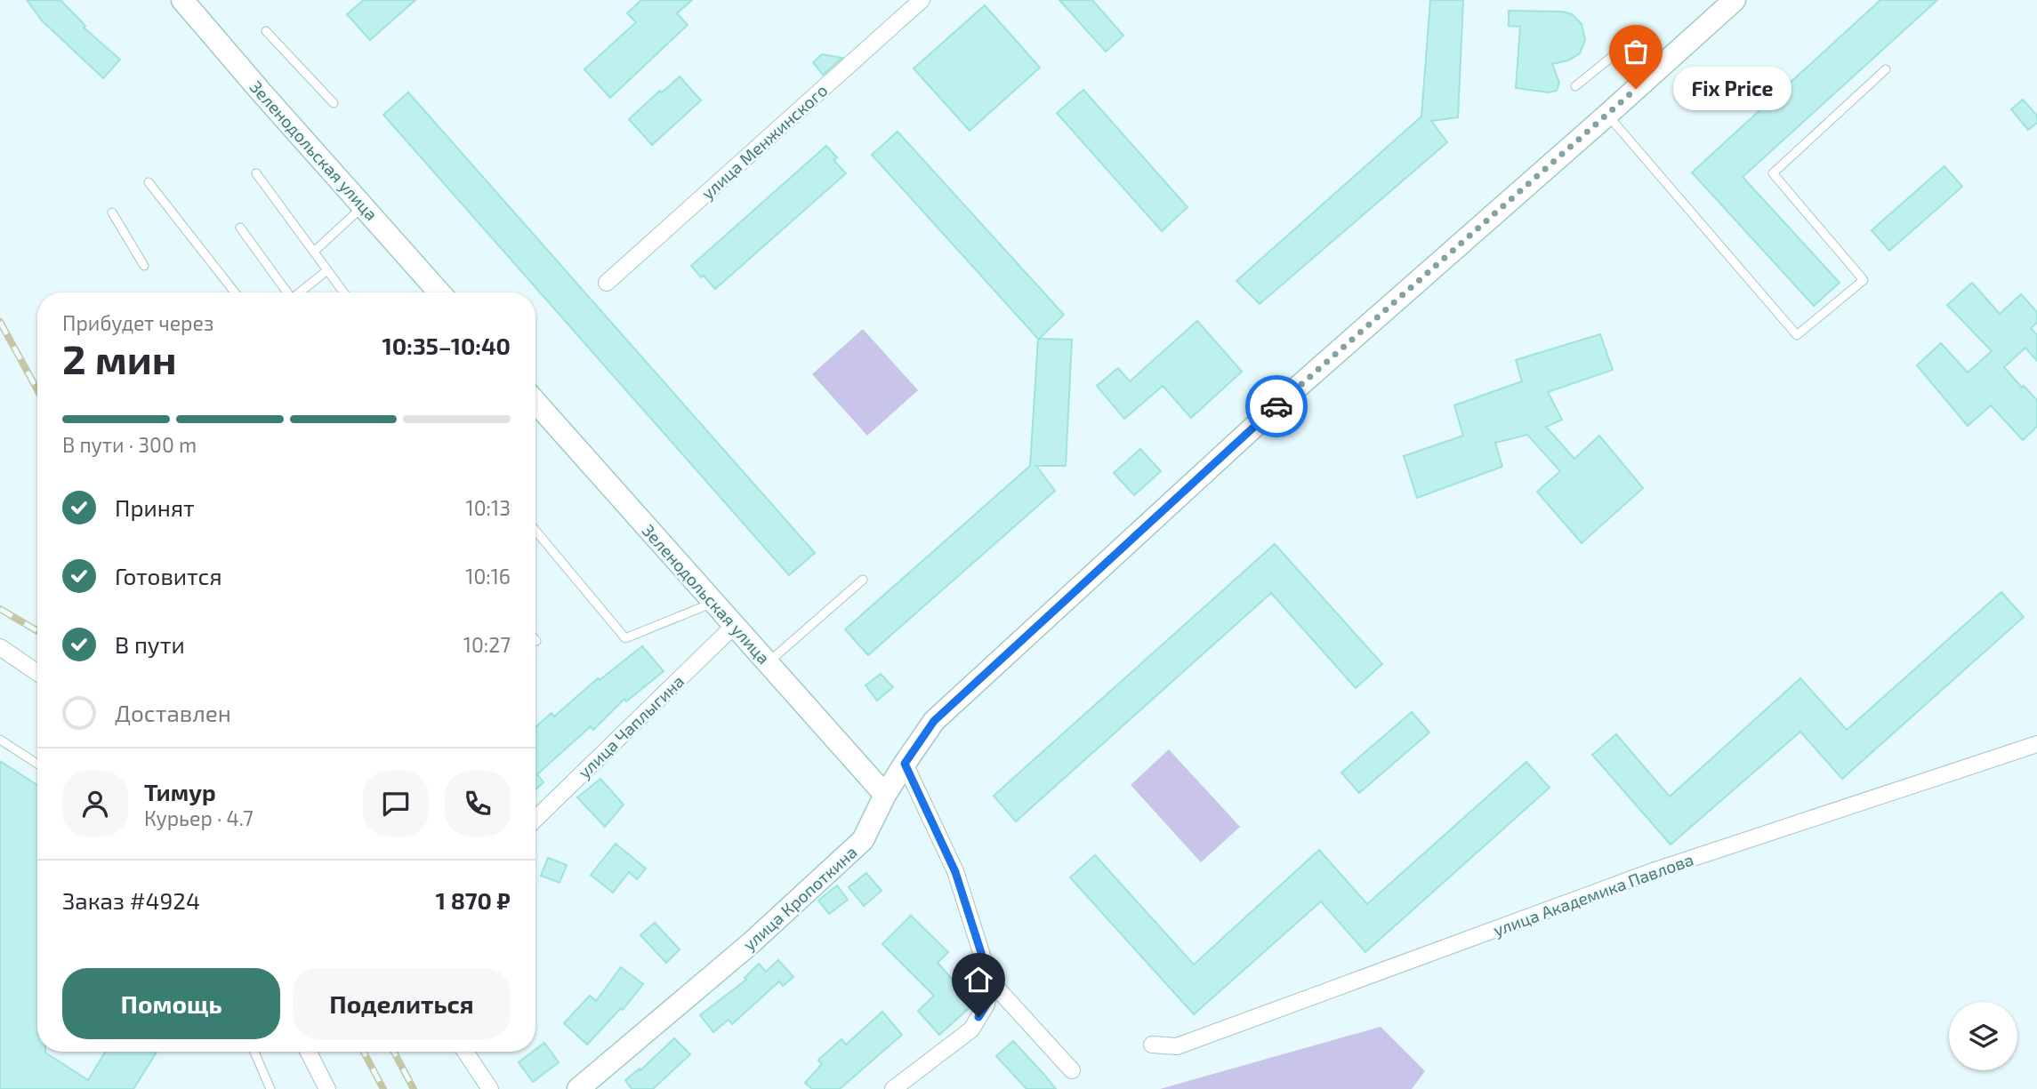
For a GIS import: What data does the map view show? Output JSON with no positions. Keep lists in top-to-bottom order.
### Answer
{
  "streets": {
    "street": [
      "улица Менжинского",
      "Зеленодольская улица",
      "улица Чаплыгина",
      "улица Академика Павлова",
      "улица Кропоткина"
    ]
  },
  "crossings": [
    ["Зеленодольская улица", "улица Чаплыгина"],
    ["Зеленодольская улица", "улица Кропоткина"]
  ],
  "places": ["Fix Price"],
  "page": {
    "bubble": "Fix Price",
    "heading": ["2 мин", "Прибудет через", "10:35–10:40"],
    "panel": [
      "Тимур",
      "Курьер · 4.7",
      "Заказ #4924",
      "1 870 ₽"
    ],
    "bar": "В пути · 300 m",
    "list": [
      ["Принят", "10:13"],
      ["Готовится", "10:16"],
      ["В пути", "10:27"],
      "Доставлен"
    ],
    "buttons": ["Помощь", "Поделиться"]
  }
}
